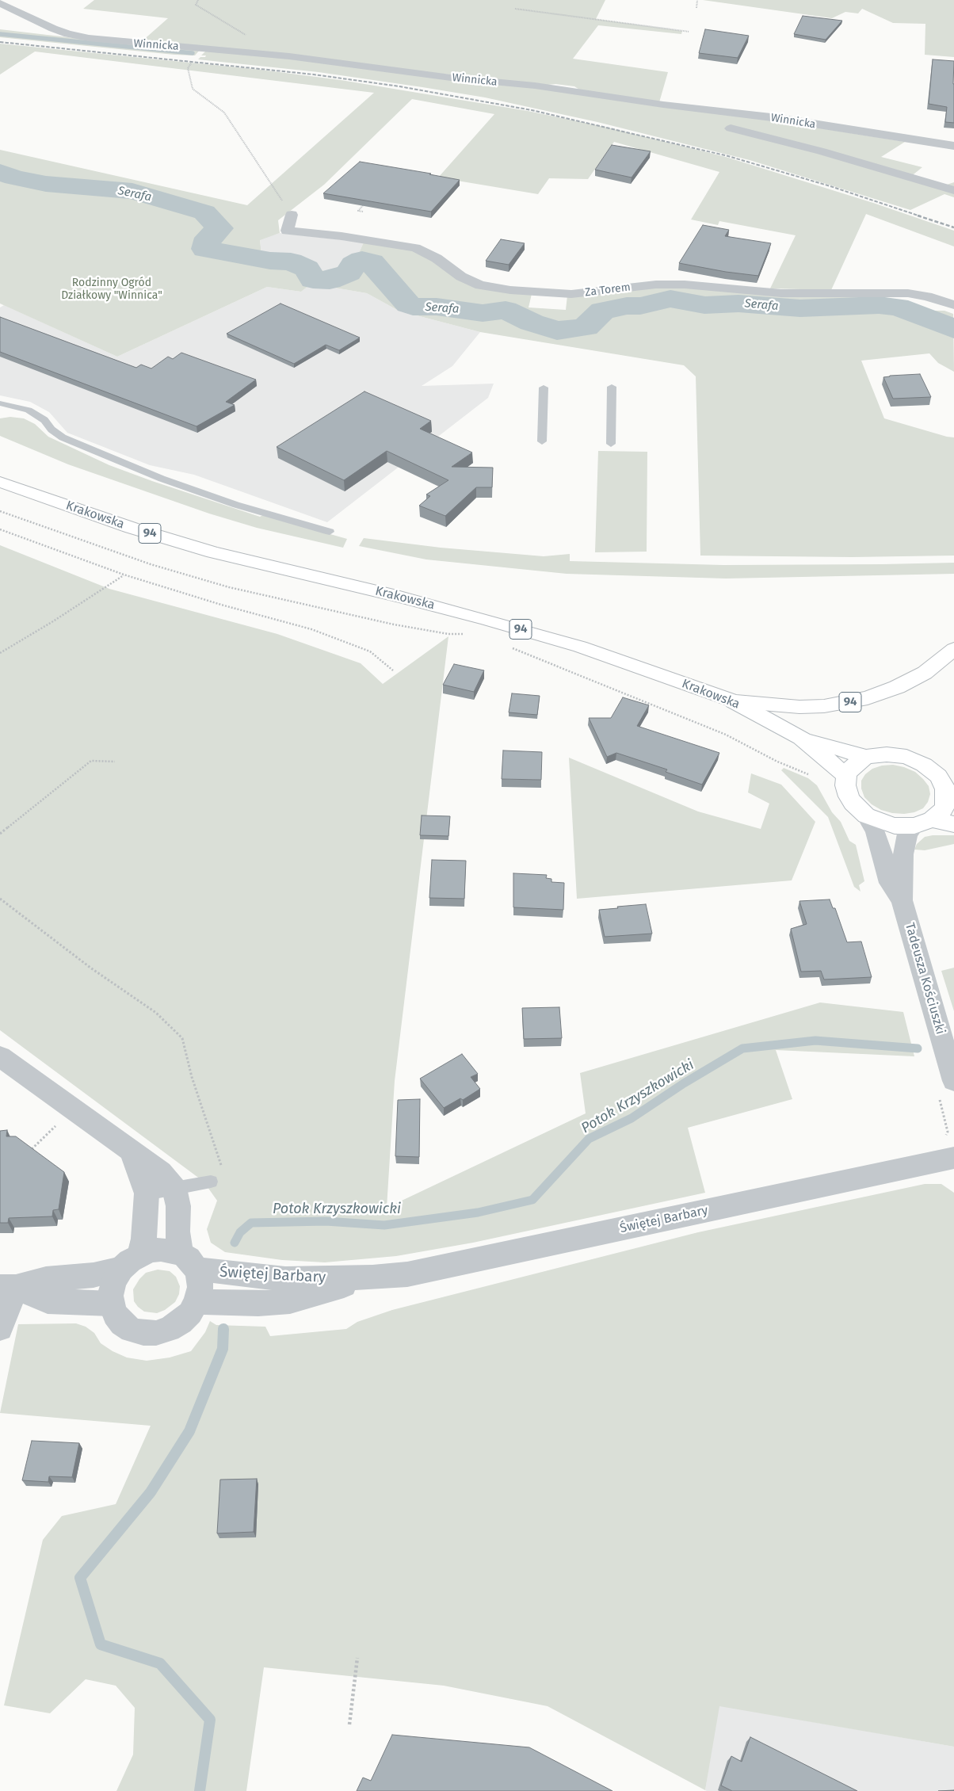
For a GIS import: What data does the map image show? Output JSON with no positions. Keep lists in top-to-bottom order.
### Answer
{
  "streets": {
    "main road": ["Krakowska", "94"],
    "street": [
      "Winnicka",
      "Za Torem",
      "Tadeusza Kościuszki",
      "Świętej Barbary"
    ]
  },
  "crossings": [
    ["Krakowska", "94"],
    ["Krakowska", "Tadeusza Kościuszki"]
  ],
  "water": ["Serafa", "Potok Krzyszkowicki"],
  "parks": ["Rodzinny Ogród Działkowy \"Winnica\""]
}
